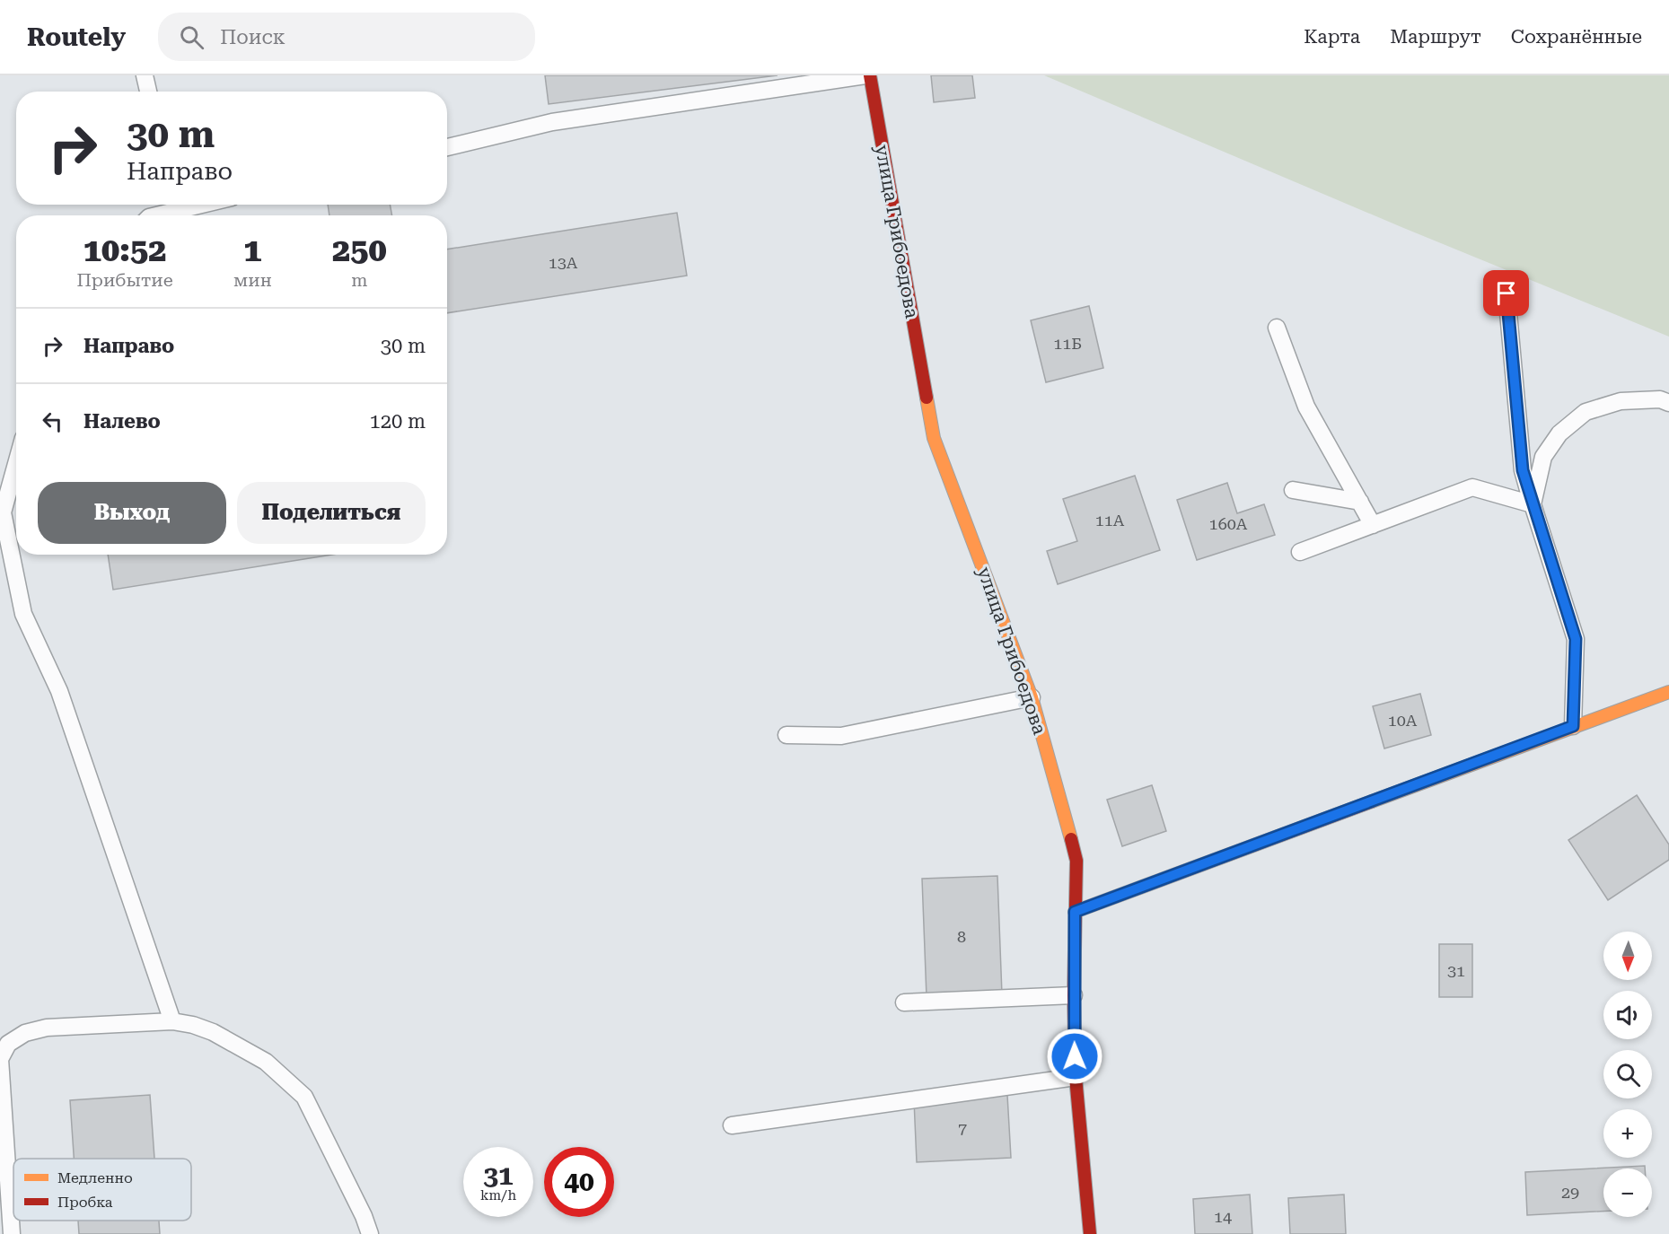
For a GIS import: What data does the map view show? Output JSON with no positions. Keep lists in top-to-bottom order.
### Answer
{
  "streets": {
    "street": ["улица Грибоедова"]
  },
  "house_numbers": [
    "13А",
    "11Б",
    "11А",
    "160А",
    "10А",
    "8",
    "31",
    "7",
    "29",
    "14"
  ],
  "legend": ["Медленно", "Пробка"],
  "north": "bottom",
  "page": {
    "header": "Routely",
    "search": "Поиск",
    "nav": ["Карта", "Маршрут", "Сохранённые"],
    "turn": ["30 m", "Направо"],
    "eta": [
      "10:52",
      "Прибытие",
      "1",
      "мин",
      "250",
      "m"
    ],
    "list": [
      {
        "name": "Направо",
        "value": "30 m"
      },
      {
        "name": "Налево",
        "value": "120 m"
      }
    ],
    "buttons": ["Выход", "Поделиться"],
    "map_buttons": ["+", "−"],
    "speed": "31 km/h",
    "limit": "40"
  }
}
